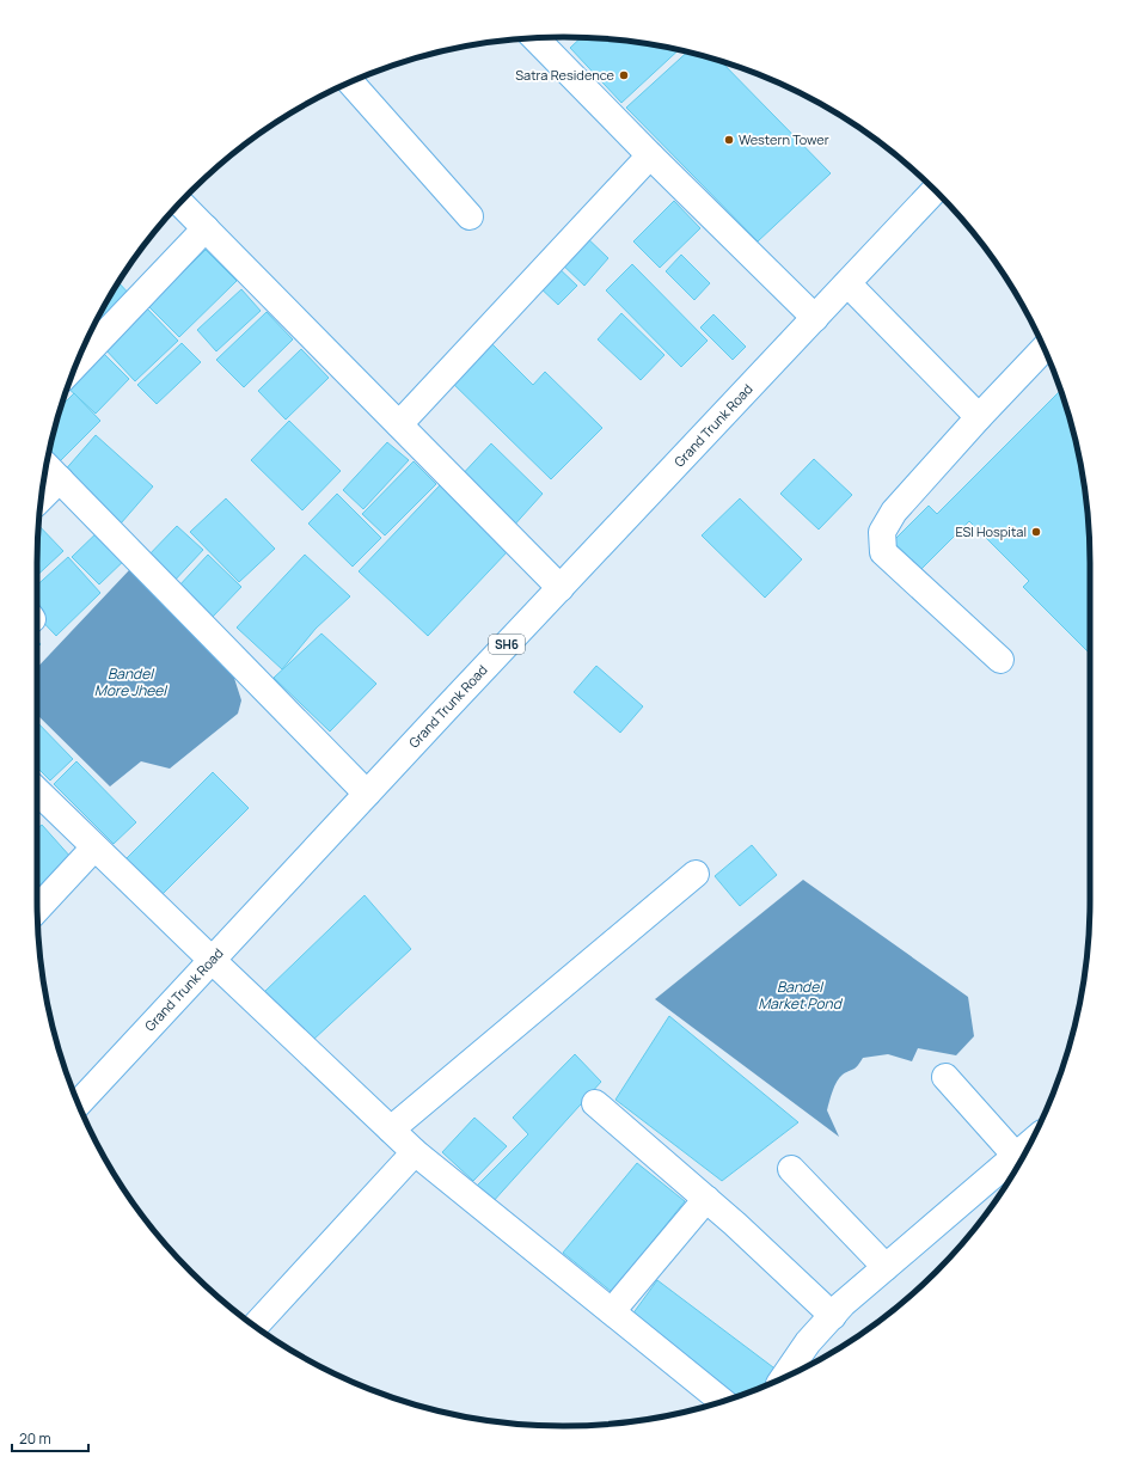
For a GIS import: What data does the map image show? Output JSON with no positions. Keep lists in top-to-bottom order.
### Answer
{
  "streets": {
    "street": ["Grand Trunk Road", "SH6"]
  },
  "water": ["Bandel More Jheel", "Bandel Market Pond"],
  "places": ["Satra Residence", "Western Tower", "ESI Hospital"],
  "scale_bar": "20 m"
}
